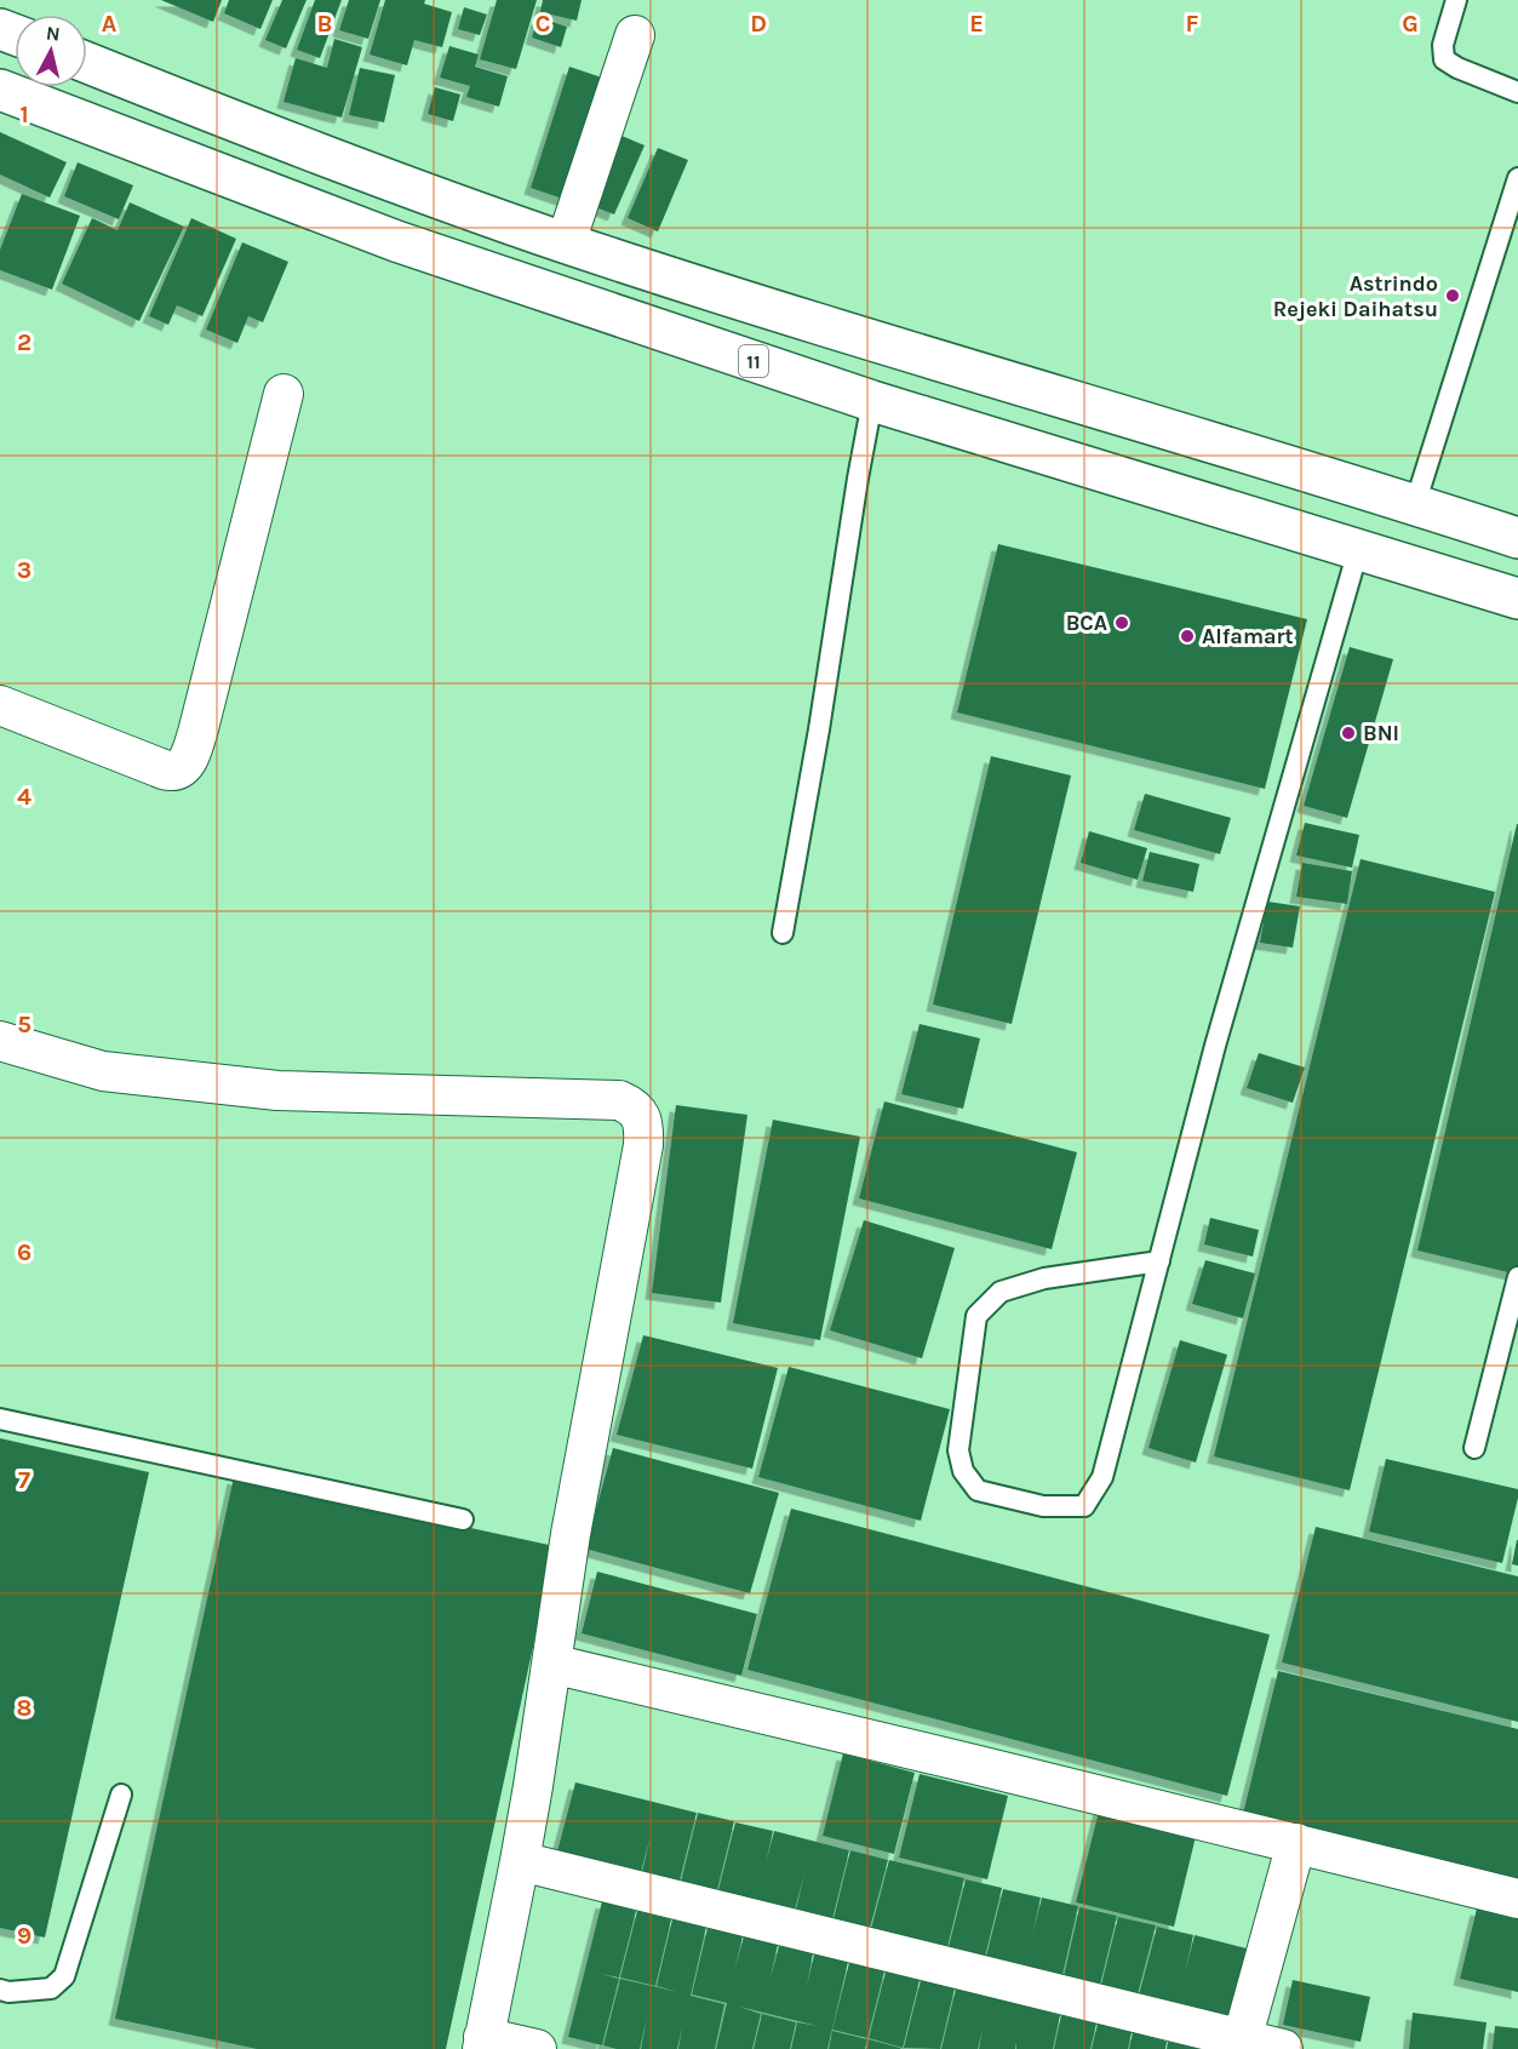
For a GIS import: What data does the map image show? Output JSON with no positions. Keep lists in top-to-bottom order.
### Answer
{
  "streets": {
    "highway": ["11"]
  },
  "places": [
    "Astrindo Rejeki Daihatsu",
    "BCA",
    "Alfamart",
    "BNI"
  ],
  "north": "top",
  "grid": {
    "columns": [
      "A",
      "B",
      "C",
      "D",
      "E",
      "F",
      "G"
    ],
    "rows": [
      "1",
      "2",
      "3",
      "4",
      "5",
      "6",
      "7",
      "8",
      "9"
    ]
  }
}
